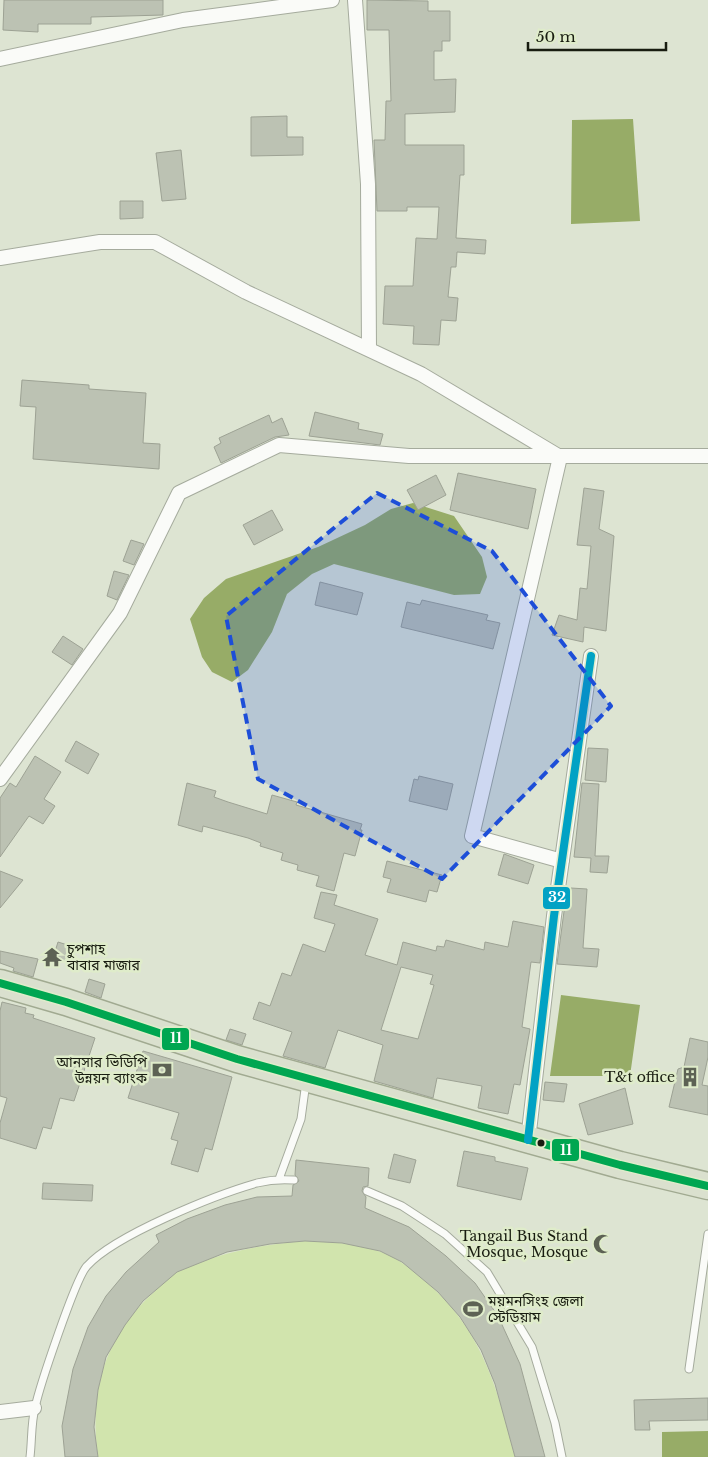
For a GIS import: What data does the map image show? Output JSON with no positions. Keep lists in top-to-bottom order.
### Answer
{
  "places": {
    "temple": ["চুপশাহ বাবার মাজার"],
    "bank": ["আনসার ভিডিপি উন্নয়ন ব্যাংক"],
    "building": ["T&t office"],
    "mosque": ["Tangail Bus Stand Mosque, Mosque"],
    "sports": ["ময়মনসিংহ জেলা স্টেডিয়াম"]
  },
  "lines": ["transit line 32", "transit line 11"],
  "scale_bar": "50 m"
}
